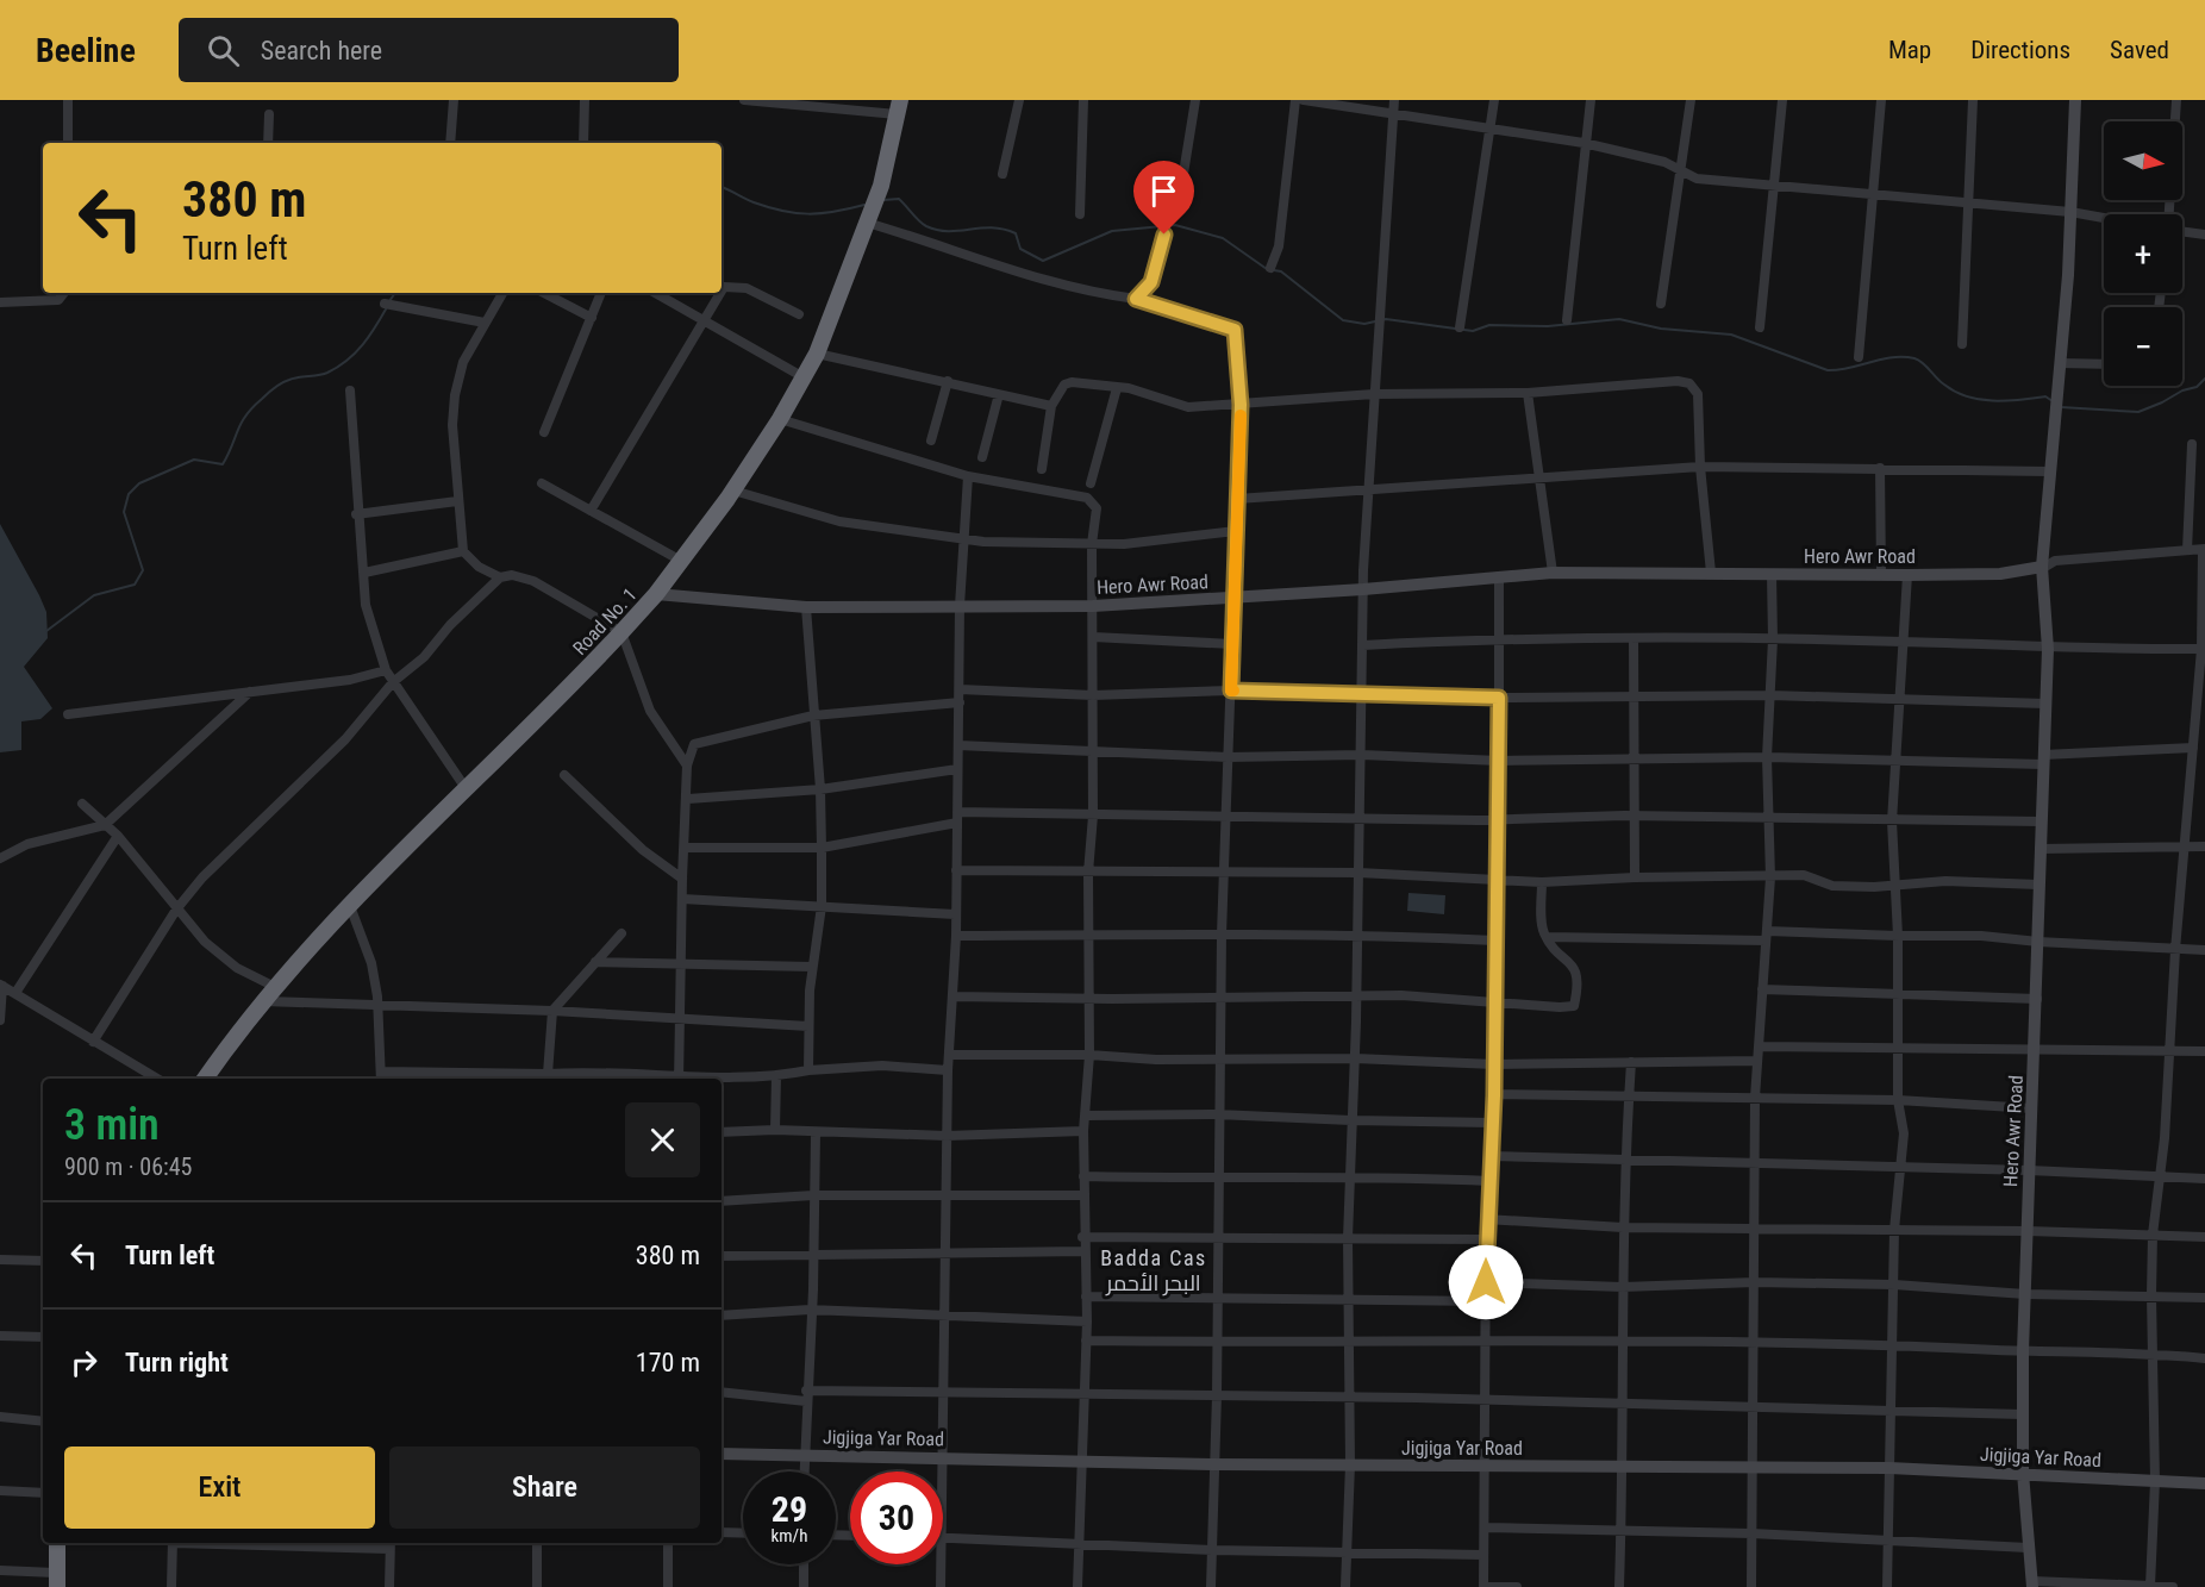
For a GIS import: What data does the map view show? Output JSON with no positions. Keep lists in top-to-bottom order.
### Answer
{
  "streets": {
    "highway": ["Road No. 1"],
    "main road": ["Hero Awr Road", "Jigjiga Yar Road"]
  },
  "crossings": [
    ["Hero Awr Road", "Road No. 1"],
    ["Hero Awr Road", "Jigjiga Yar Road"]
  ],
  "districts": ["Badda Cas البحر الأحمر"],
  "north": "right",
  "page": {
    "header": "Beeline",
    "search": "Search here",
    "nav": ["Map", "Directions", "Saved"],
    "map_buttons": ["+", "−"],
    "turn": ["380 m", "Turn left"],
    "heading": ["3 min", "900 m · 06:45"],
    "list": [
      {
        "name": "Turn left",
        "value": "380 m"
      },
      {
        "name": "Turn right",
        "value": "170 m"
      }
    ],
    "buttons": ["Exit", "Share"],
    "speed": "29 km/h",
    "limit": "30"
  }
}
